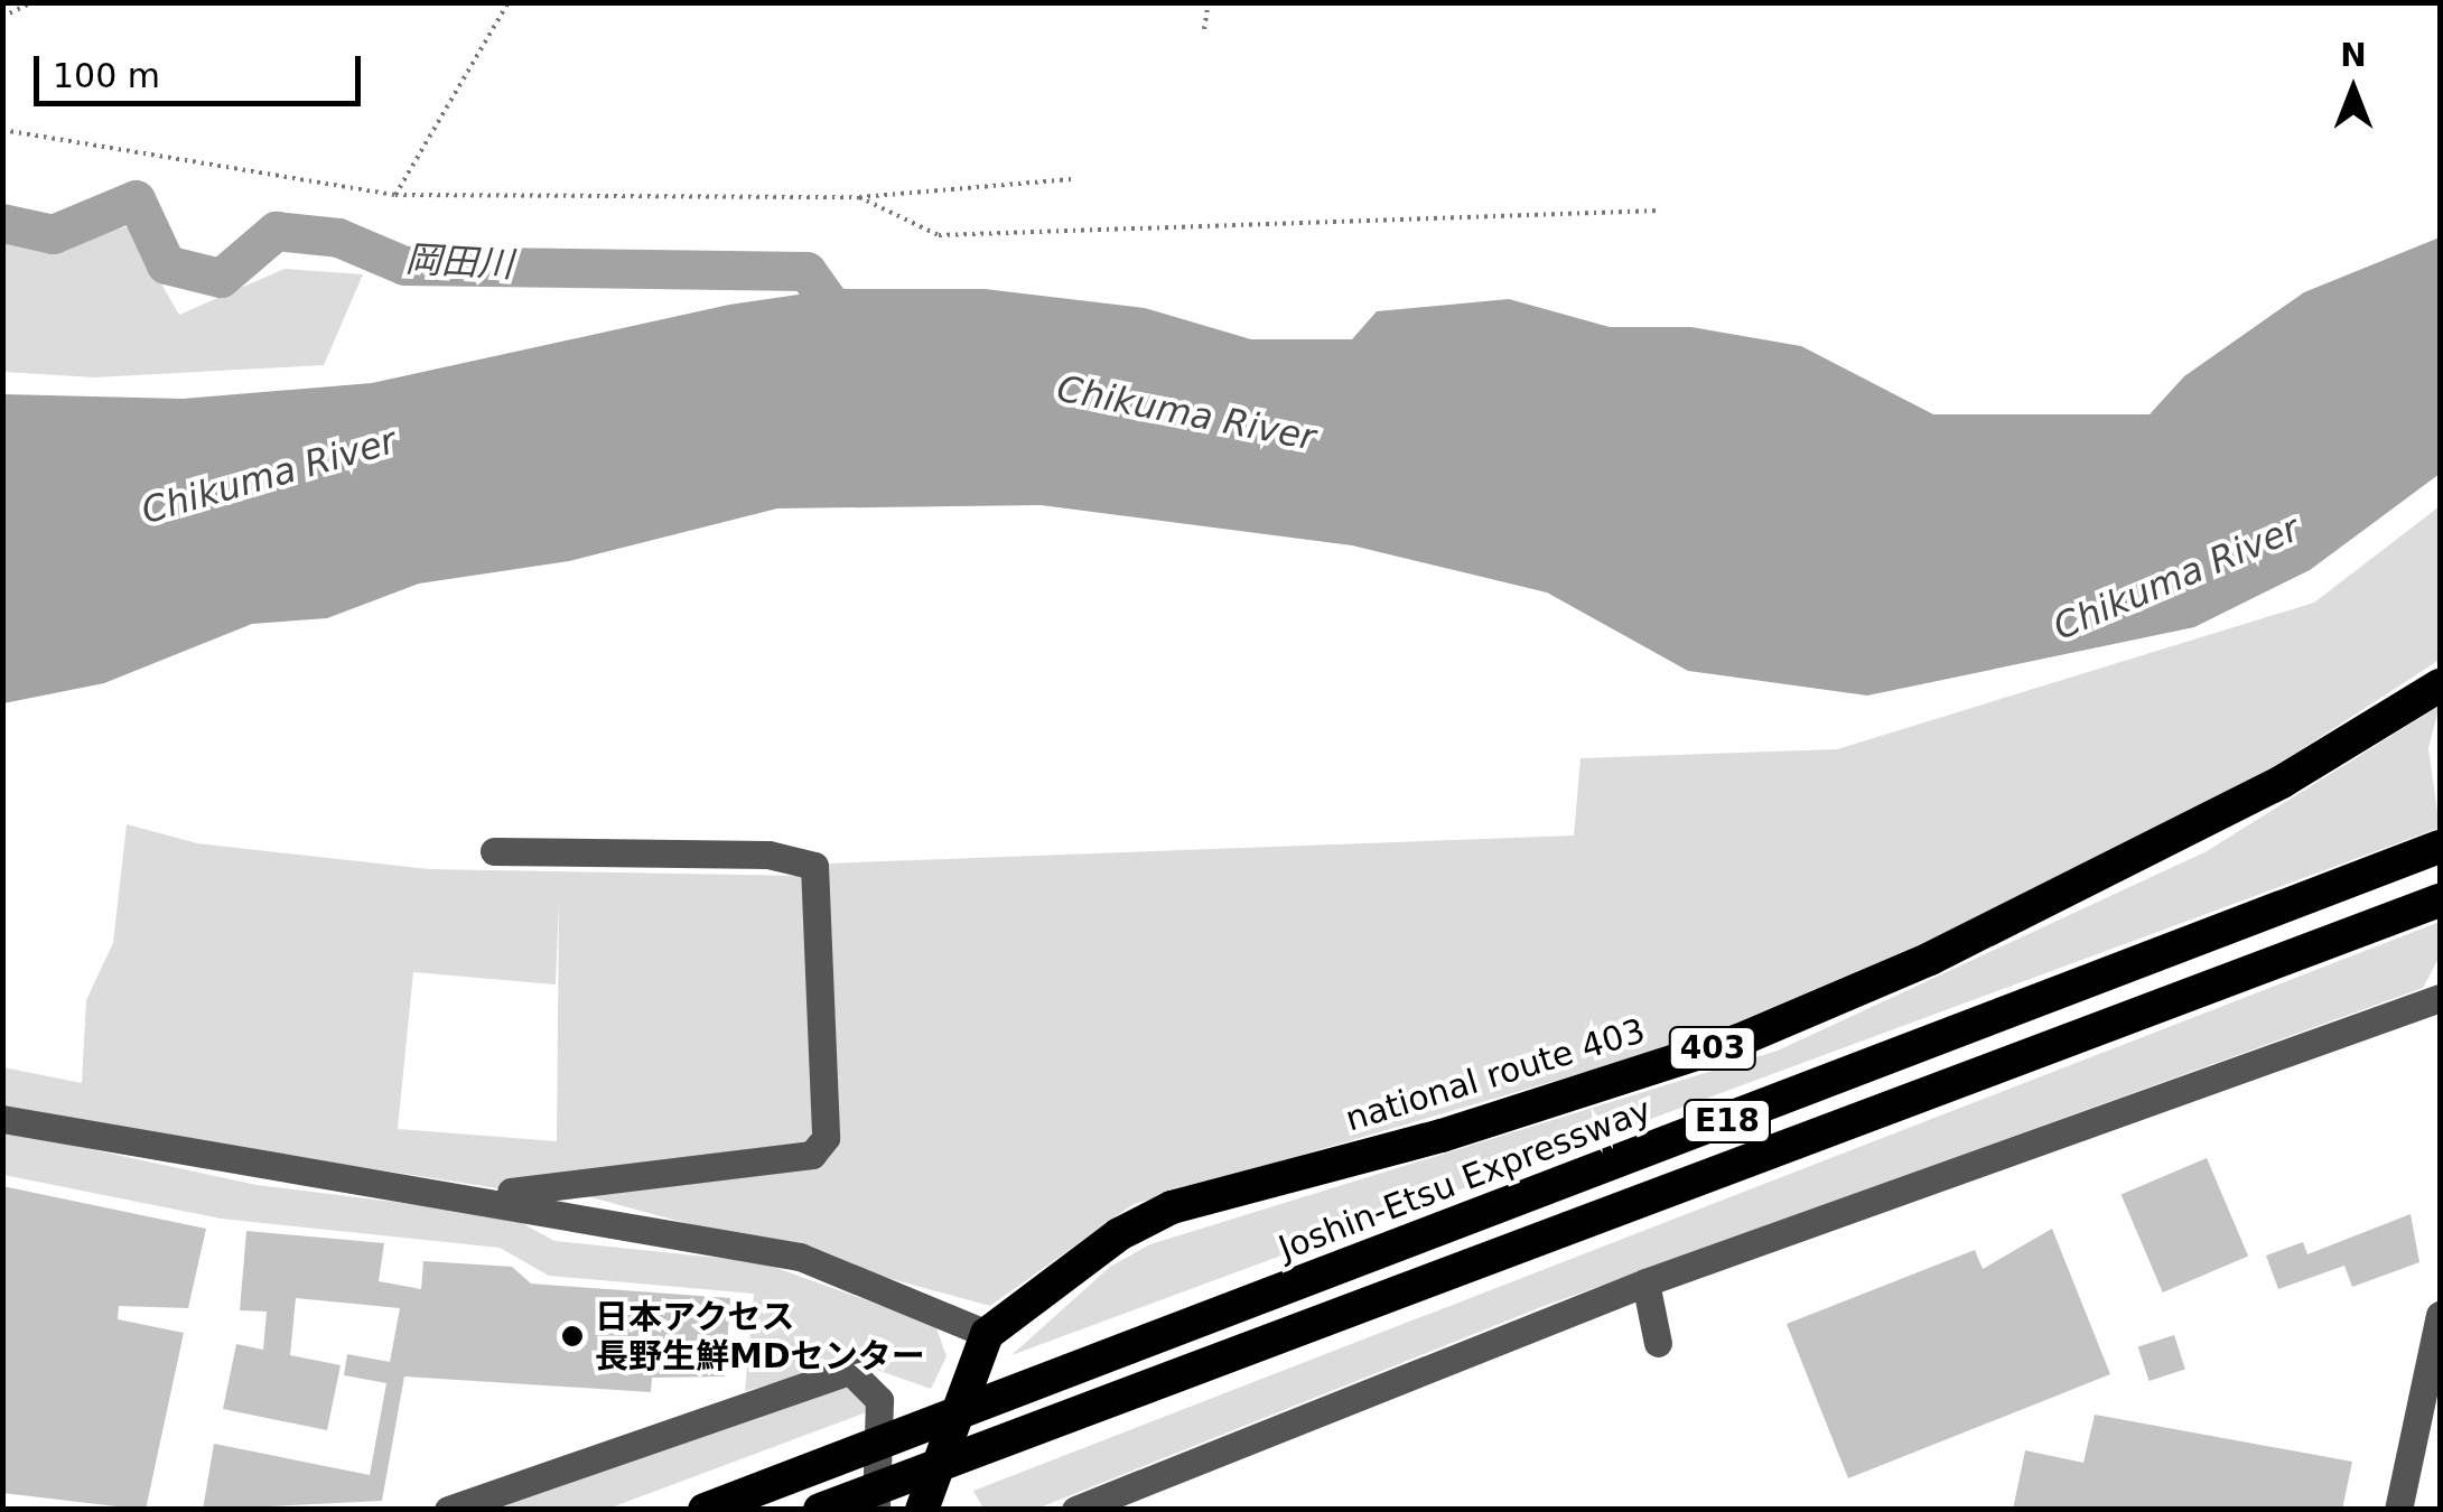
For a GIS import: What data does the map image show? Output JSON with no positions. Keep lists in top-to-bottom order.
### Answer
{
  "streets": {
    "highway": [
      "403",
      "national route 403",
      "E18",
      "Joshin-Etsu Expressway"
    ]
  },
  "water": ["岡田川", "Chikuma River"],
  "places": ["日本アクセス 長野生鮮MDセンター"],
  "scale_bar": "100 m",
  "north": "top"
}
